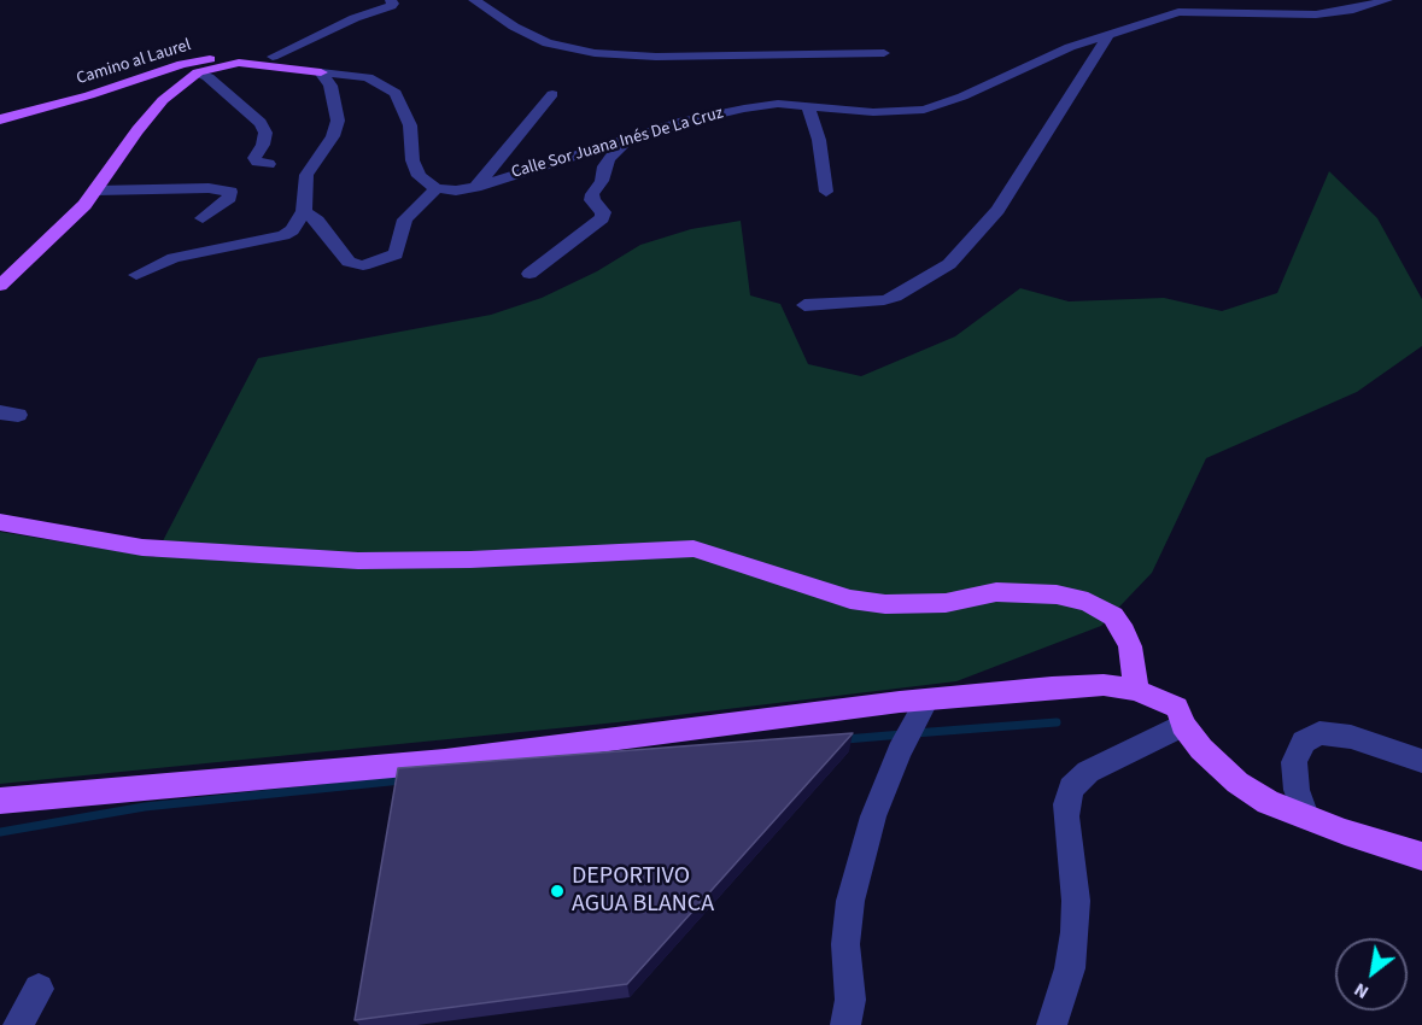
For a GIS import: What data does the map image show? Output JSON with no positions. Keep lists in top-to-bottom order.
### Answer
{
  "streets": {
    "main road": ["Camino al Laurel"],
    "street": ["Calle Sor Juana Inés De La Cruz"]
  },
  "places": ["DEPORTIVO AGUA BLANCA"],
  "north": "bottom left"
}
